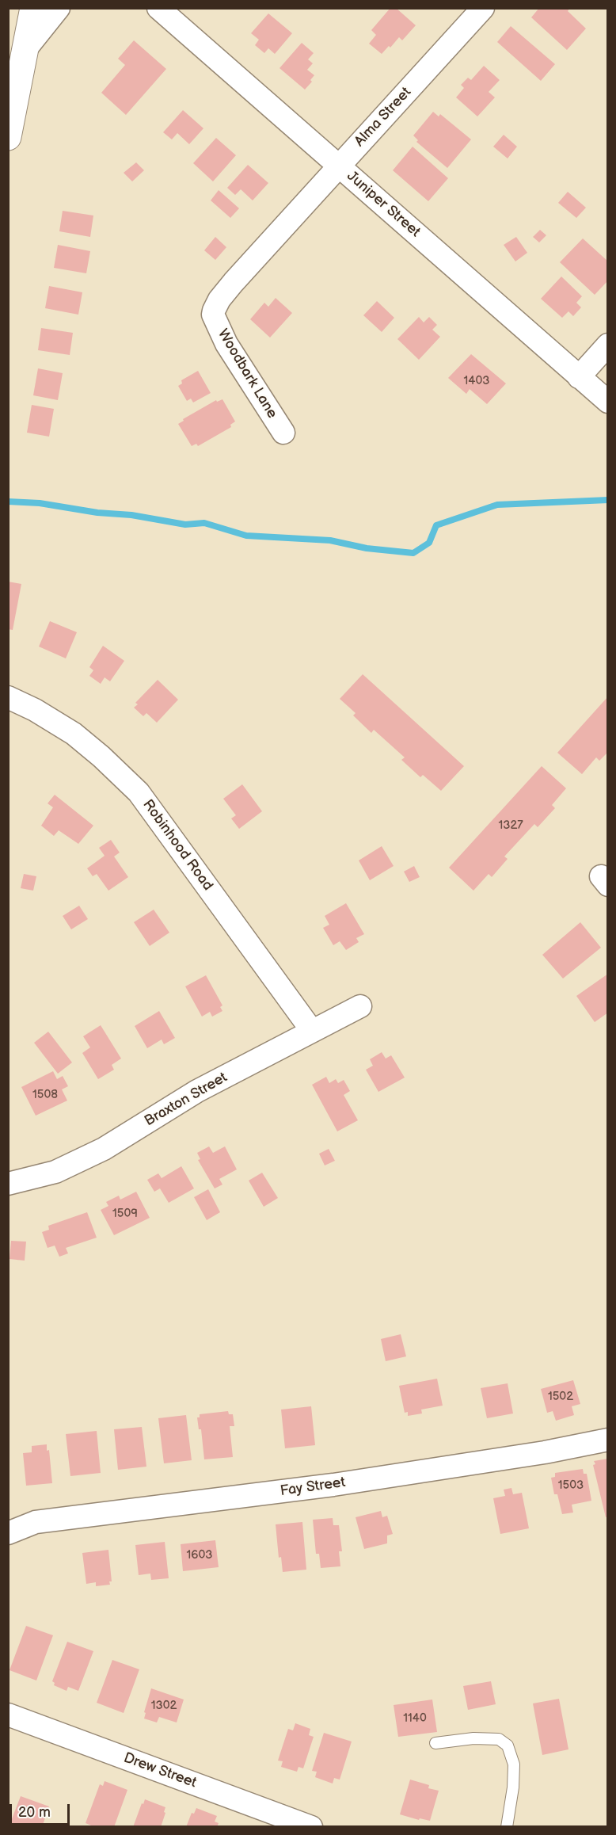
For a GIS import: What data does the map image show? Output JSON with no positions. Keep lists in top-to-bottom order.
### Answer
{
  "streets": {
    "street": [
      "Alma Street",
      "Juniper Street",
      "Woodbark Lane",
      "Robinhood Road",
      "Braxton Street",
      "Fay Street",
      "Drew Street"
    ]
  },
  "crossings": [
    ["Alma Street", "Juniper Street"],
    ["Alma Street", "Woodbark Lane"],
    ["Robinhood Road", "Braxton Street"]
  ],
  "house_numbers": [
    "1403",
    "1327",
    "1508",
    "1509",
    "1502",
    "1503",
    "1603",
    "1302",
    "1140"
  ],
  "scale_bar": "20 m"
}
